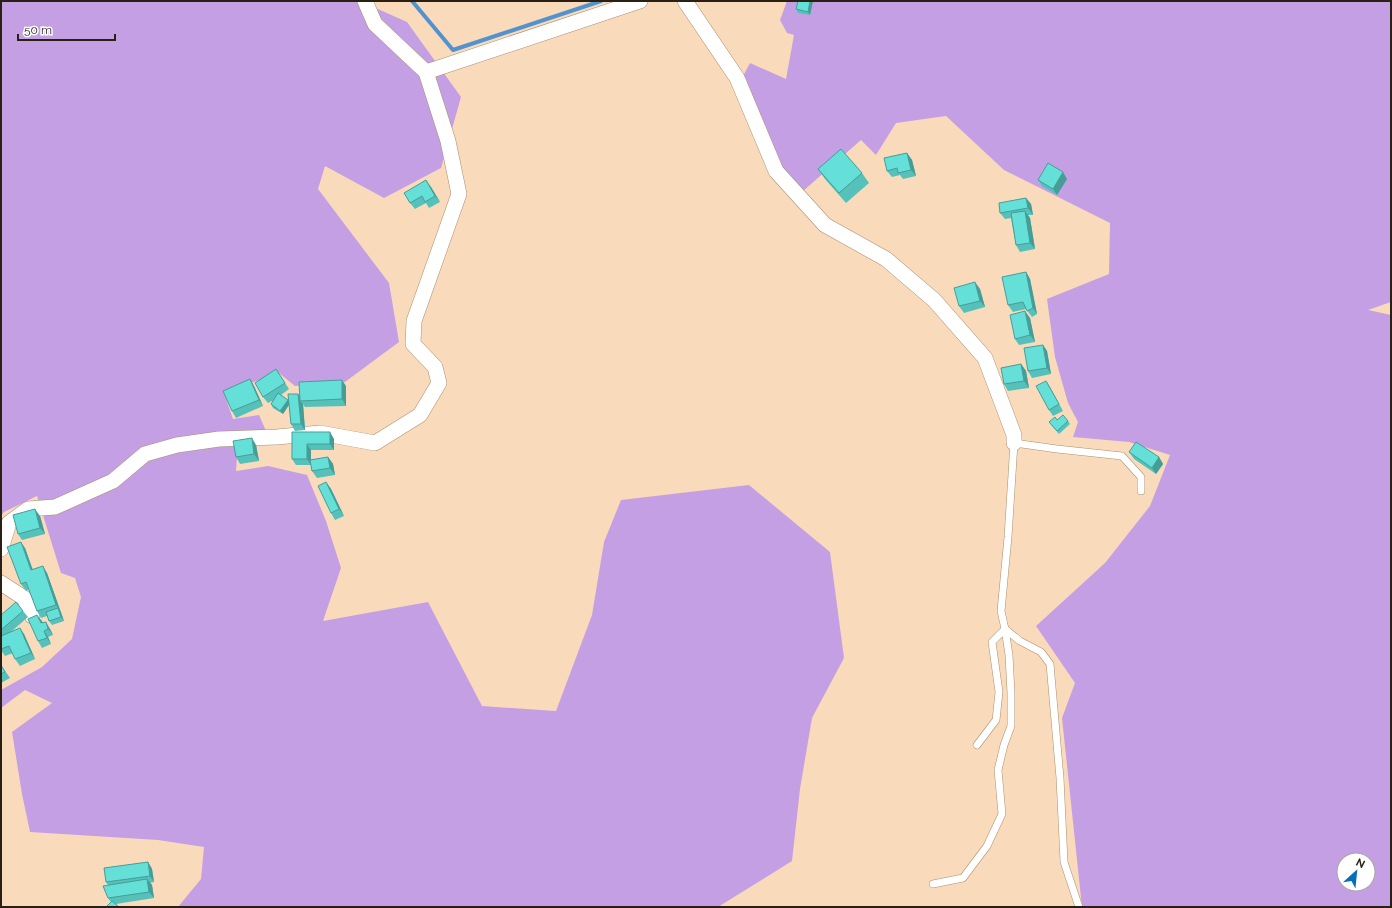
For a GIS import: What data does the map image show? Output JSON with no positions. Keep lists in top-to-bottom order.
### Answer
{
  "scale_bar": "50 m",
  "north": "top right"
}
